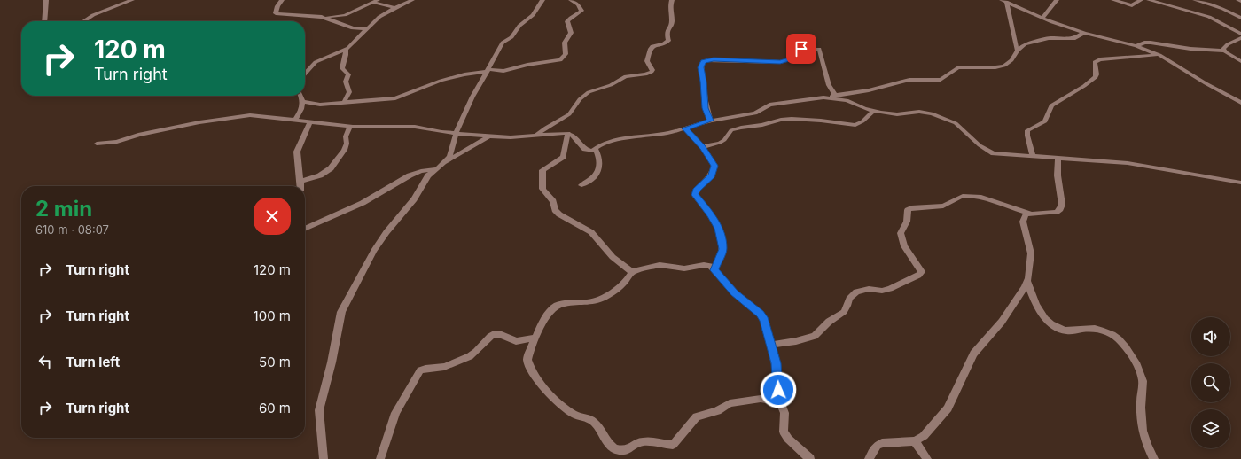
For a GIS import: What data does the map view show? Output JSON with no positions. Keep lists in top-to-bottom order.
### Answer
{
  "page": {
    "turn": ["120 m", "Turn right"],
    "heading": ["2 min", "610 m · 08:07"],
    "list": [
      {
        "name": "Turn right",
        "value": "120 m"
      },
      {
        "name": "Turn right",
        "value": "100 m"
      },
      {
        "name": "Turn left",
        "value": "50 m"
      },
      {
        "name": "Turn right",
        "value": "60 m"
      }
    ]
  }
}
